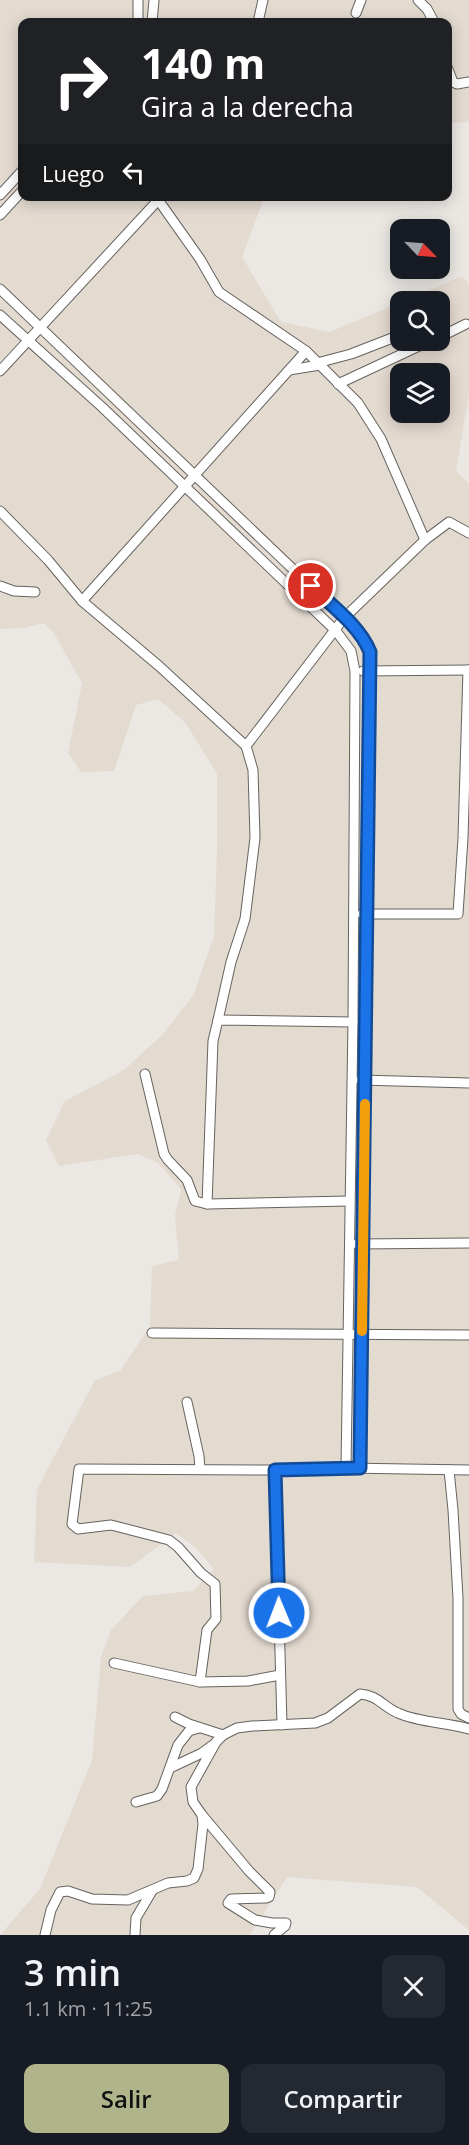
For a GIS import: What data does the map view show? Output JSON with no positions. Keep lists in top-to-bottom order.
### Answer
{
  "north": "bottom right",
  "page": {
    "turn": ["140 m", "Gira a la derecha"],
    "then": "Luego",
    "heading": ["3 min", "1.1 km · 11:25"],
    "buttons": ["Salir", "Compartir"]
  }
}
